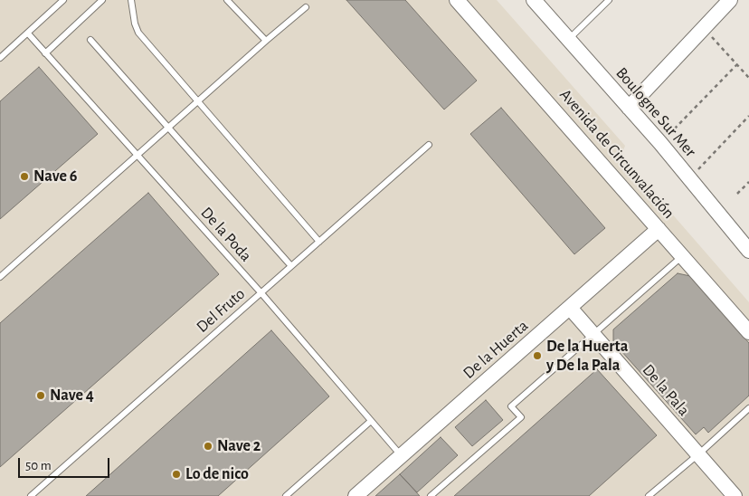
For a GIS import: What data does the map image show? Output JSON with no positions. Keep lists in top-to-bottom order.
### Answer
{
  "streets": {
    "street": [
      "Boulogne Sur Mer",
      "Avenida de Circunvalación",
      "De la Huerta",
      "De la Pala"
    ],
    "lane": ["De la Poda", "Del Fruto"]
  },
  "crossings": [
    ["Avenida de Circunvalación", "De la Huerta"],
    ["De la Poda", "Del Fruto"],
    ["De la Poda", "De la Huerta"],
    ["De la Huerta", "De la Pala"]
  ],
  "places": [
    "Nave 6",
    "De la Huerta y De la Pala",
    "Nave 4",
    "Nave 2",
    "Lo de nico"
  ],
  "scale_bar": "50 m"
}
